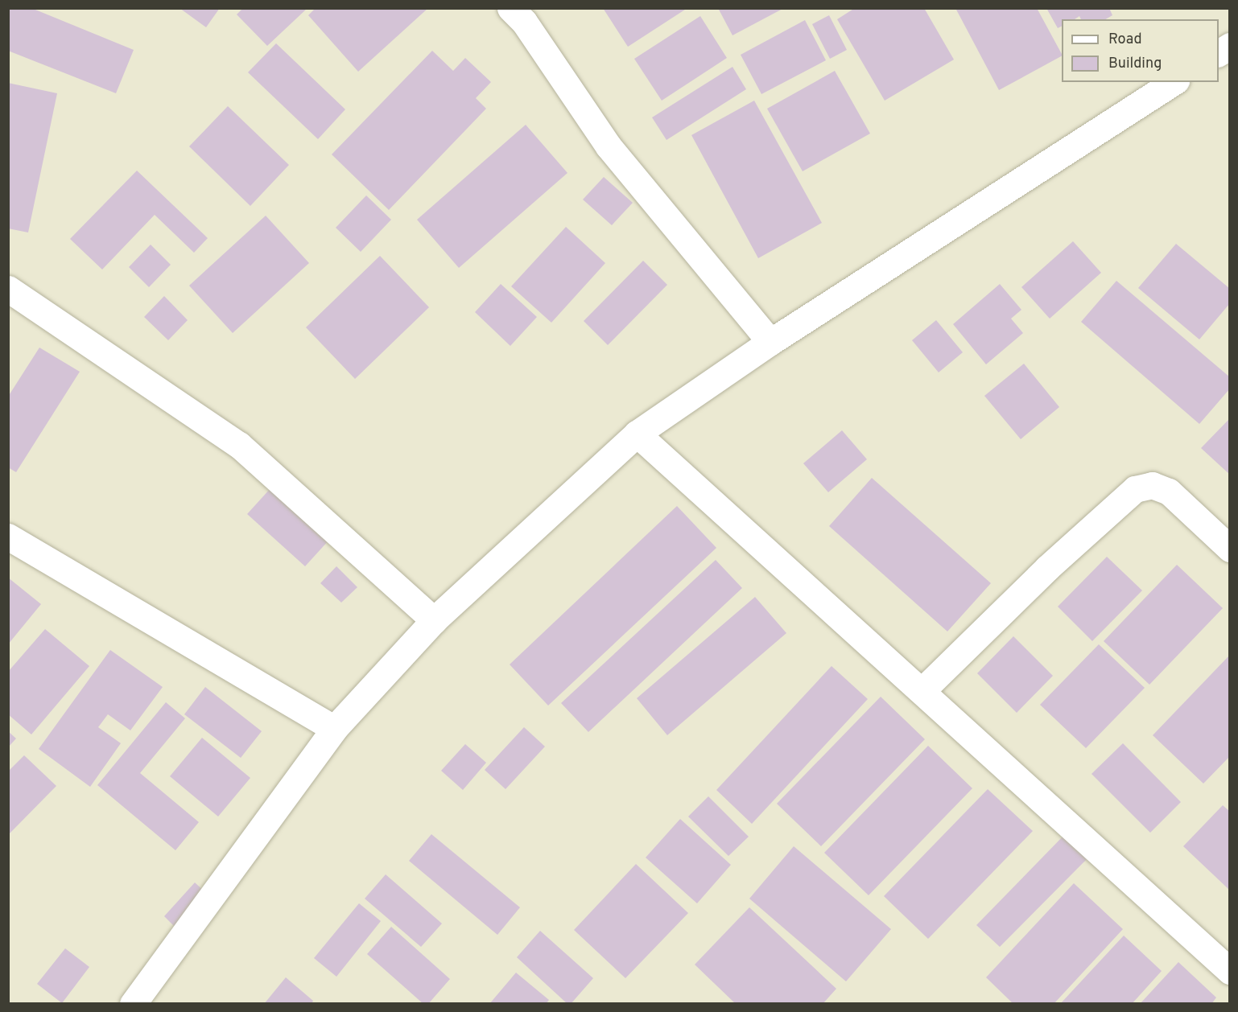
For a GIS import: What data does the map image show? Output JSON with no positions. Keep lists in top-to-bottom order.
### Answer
{
  "legend": ["Road", "Building"]
}
